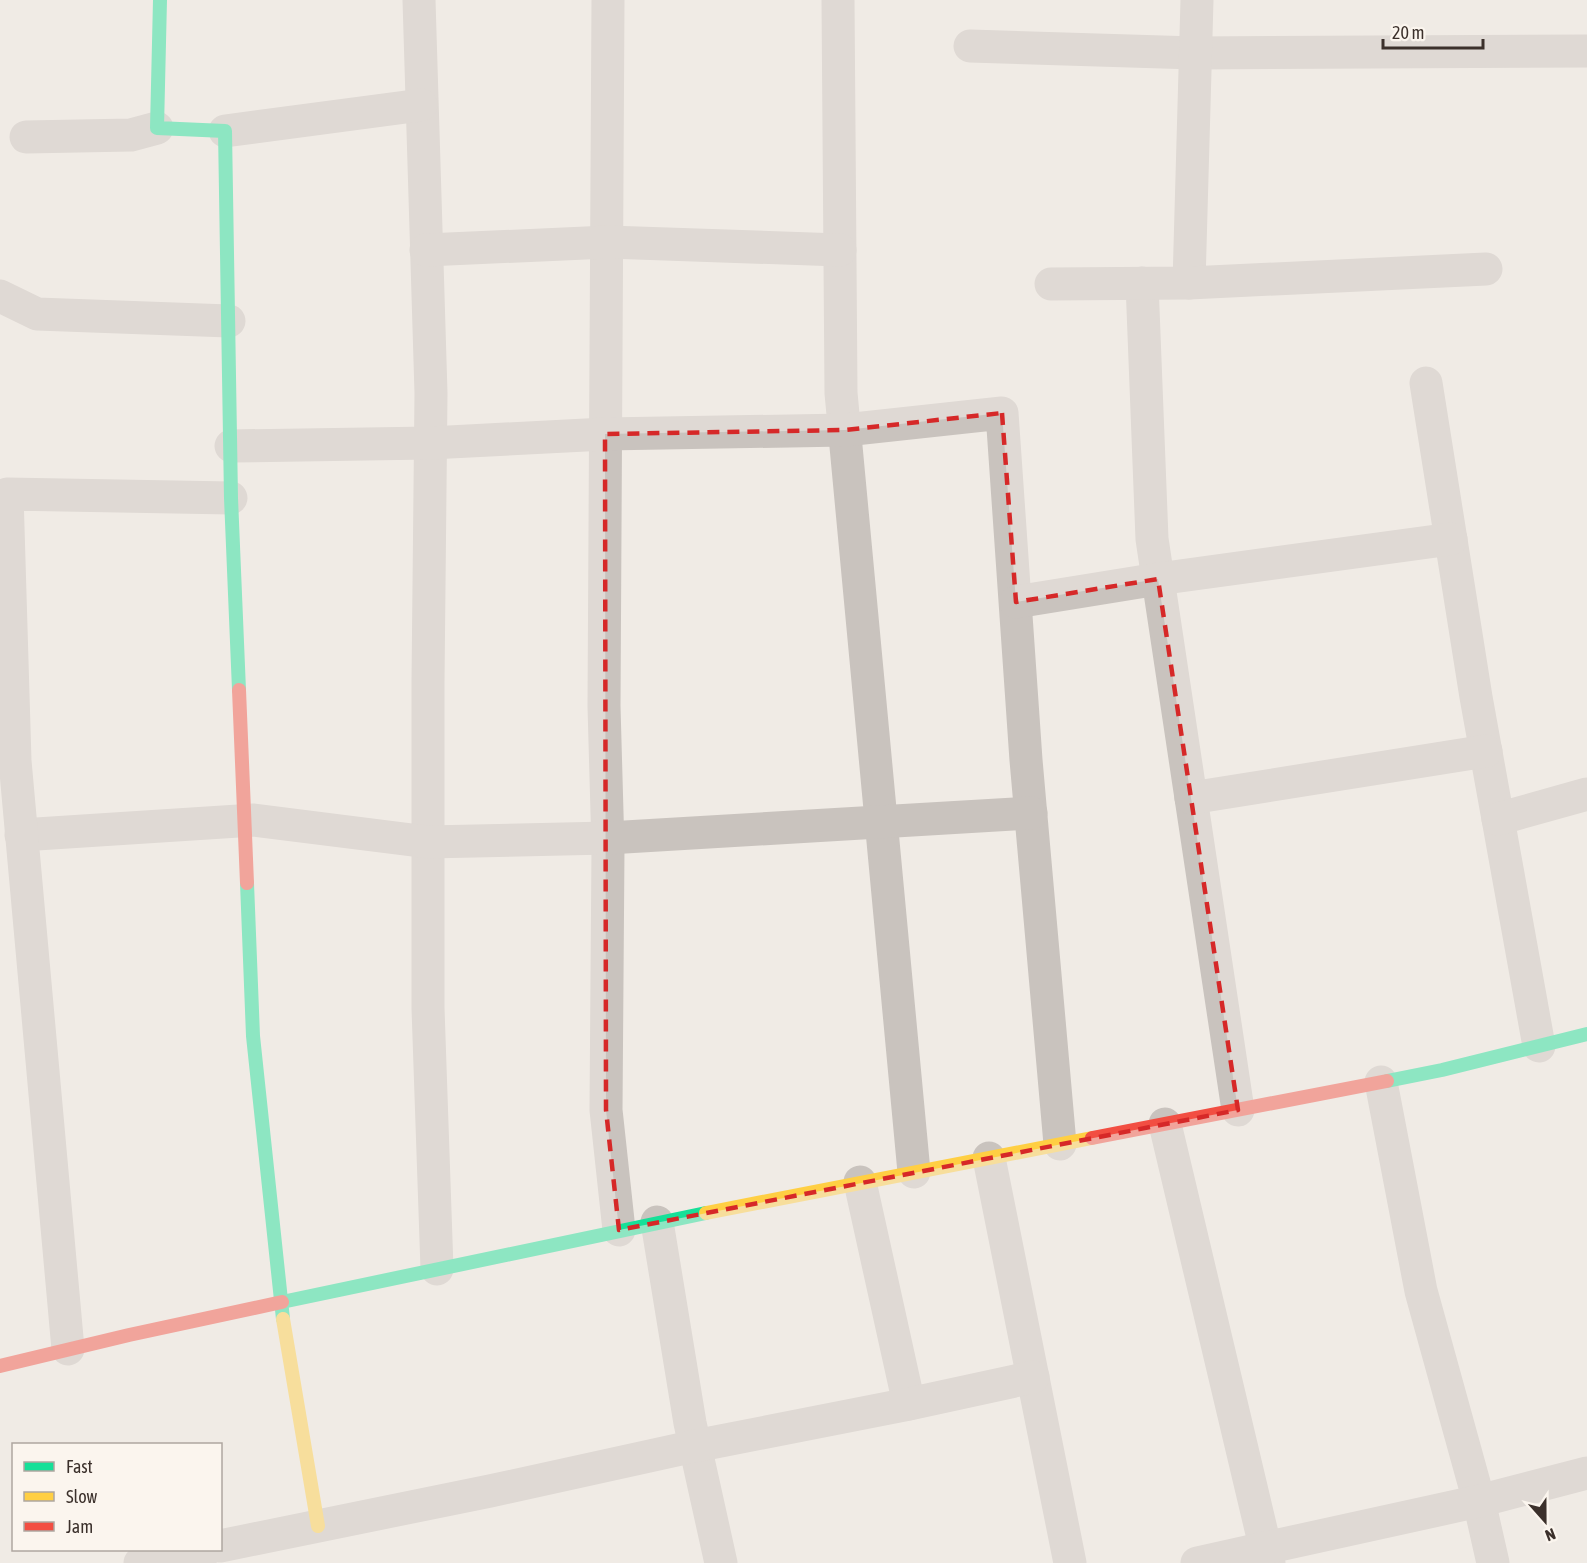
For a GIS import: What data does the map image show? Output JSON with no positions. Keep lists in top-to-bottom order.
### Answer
{
  "legend": ["Fast", "Slow", "Jam"],
  "scale_bar": "20 m",
  "north": "bottom"
}
